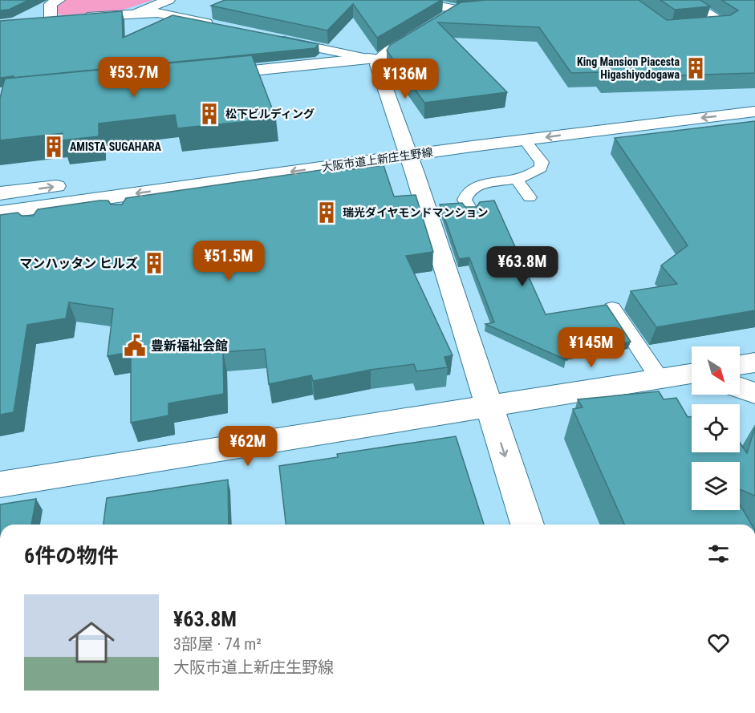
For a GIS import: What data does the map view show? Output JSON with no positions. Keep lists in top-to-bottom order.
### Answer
{
  "streets": {
    "street": ["大阪市道上新庄生野線"]
  },
  "places": {
    "building": [
      "King Mansion Piacesta Higashiyodogawa",
      "松下ビルディング",
      "AMISTA SUGAHARA",
      "瑞光ダイヤモンドマンション",
      "マンハッタン ヒルズ"
    ],
    "public building": ["豊新福祉会館"]
  },
  "north": "bottom right",
  "page": {
    "price": [
      "¥53.7M",
      "¥136M",
      "¥51.5M",
      "¥63.8M",
      "¥145M",
      "¥62M"
    ],
    "heading": "6件の物件",
    "list": [
      {
        "name": "¥63.8M",
        "note": "3部屋 · 74 m² · 大阪市道上新庄生野線"
      }
    ]
  }
}
